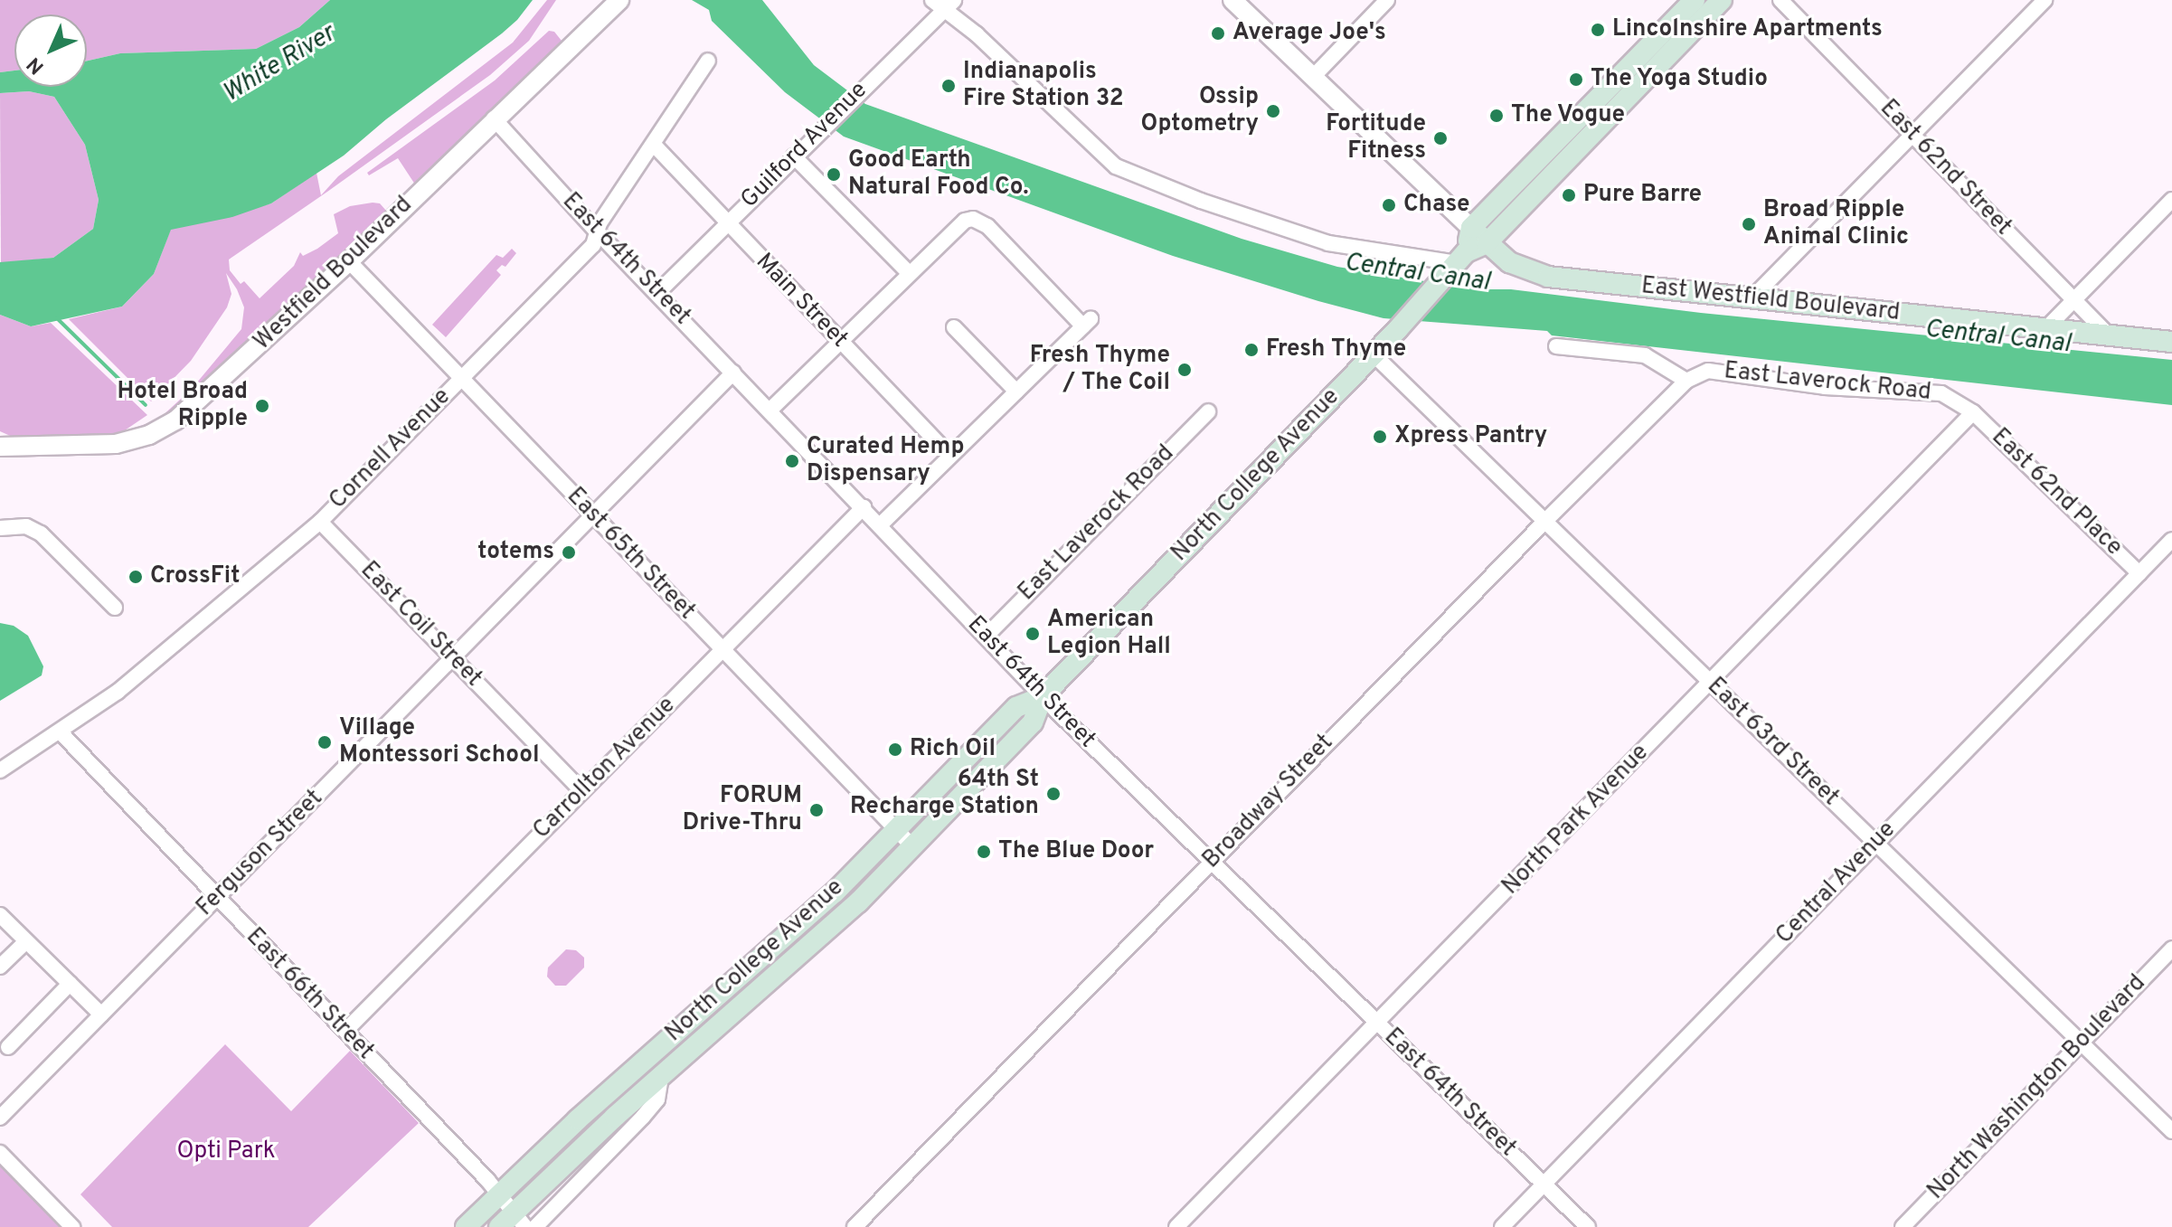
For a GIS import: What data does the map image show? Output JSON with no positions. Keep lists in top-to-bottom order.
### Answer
{
  "streets": {
    "main road": ["East Westfield Boulevard", "North College Avenue"],
    "street": [
      "Guilford Avenue",
      "East 62nd Street",
      "East 64th Street",
      "Westfield Boulevard",
      "Main Street",
      "East Laverock Road",
      "Cornell Avenue",
      "East 62nd Place",
      "East 65th Street",
      "East Coil Street",
      "East 63rd Street",
      "Carrollton Avenue",
      "Broadway Street",
      "North Park Avenue",
      "Ferguson Street",
      "Central Avenue",
      "East 66th Street",
      "North Washington Boulevard"
    ]
  },
  "crossings": [
    ["Guilford Avenue", "East 64th Street"],
    ["Guilford Avenue", "Main Street"],
    ["East 62nd Street", "East Westfield Boulevard"],
    ["East 64th Street", "Westfield Boulevard"],
    ["East 64th Street", "East Laverock Road"],
    ["East 64th Street", "Cornell Avenue"],
    ["East 64th Street", "North College Avenue"],
    ["East 64th Street", "Carrollton Avenue"],
    ["East 64th Street", "Broadway Street"],
    ["East 64th Street", "North Park Avenue"],
    ["East 64th Street", "Ferguson Street"],
    ["East 64th Street", "Central Avenue"],
    ["Westfield Boulevard", "East 65th Street"],
    ["East Westfield Boulevard", "North College Avenue"],
    ["Main Street", "Cornell Avenue"],
    ["East Laverock Road", "East 62nd Place"],
    ["East Laverock Road", "Broadway Street"],
    ["East Laverock Road", "North Park Avenue"],
    ["Cornell Avenue", "East 65th Street"],
    ["Cornell Avenue", "East Coil Street"],
    ["Cornell Avenue", "East 66th Street"],
    ["North College Avenue", "East 65th Street"],
    ["North College Avenue", "East 63rd Street"],
    ["North College Avenue", "East 66th Street"],
    ["East 62nd Place", "North Park Avenue"],
    ["East 62nd Place", "Central Avenue"],
    ["East 65th Street", "Carrollton Avenue"],
    ["East 65th Street", "Ferguson Street"],
    ["East Coil Street", "Carrollton Avenue"],
    ["East Coil Street", "Ferguson Street"],
    ["East 63rd Street", "Broadway Street"],
    ["East 63rd Street", "North Park Avenue"],
    ["East 63rd Street", "Central Avenue"],
    ["East 63rd Street", "North Washington Boulevard"],
    ["Carrollton Avenue", "East 66th Street"],
    ["Ferguson Street", "East 66th Street"]
  ],
  "water": ["White River", "Central Canal"],
  "parks": ["Opti Park"],
  "places": [
    "Lincolnshire Apartments",
    "Average Joe's",
    "The Yoga Studio",
    "Indianapolis Fire Station 32",
    "Ossip Optometry",
    "The Vogue",
    "Fortitude Fitness",
    "Good Earth Natural Food Co.",
    "Pure Barre",
    "Chase",
    "Broad Ripple Animal Clinic",
    "Fresh Thyme",
    "Fresh Thyme / The Coil",
    "Hotel Broad Ripple",
    "Xpress Pantry",
    "Curated Hemp Dispensary",
    "totems",
    "CrossFit",
    "American Legion Hall",
    "Village Montessori School",
    "Rich Oil",
    "64th St Recharge Station",
    "FORUM Drive-Thru",
    "The Blue Door"
  ],
  "north": "bottom left"
}
